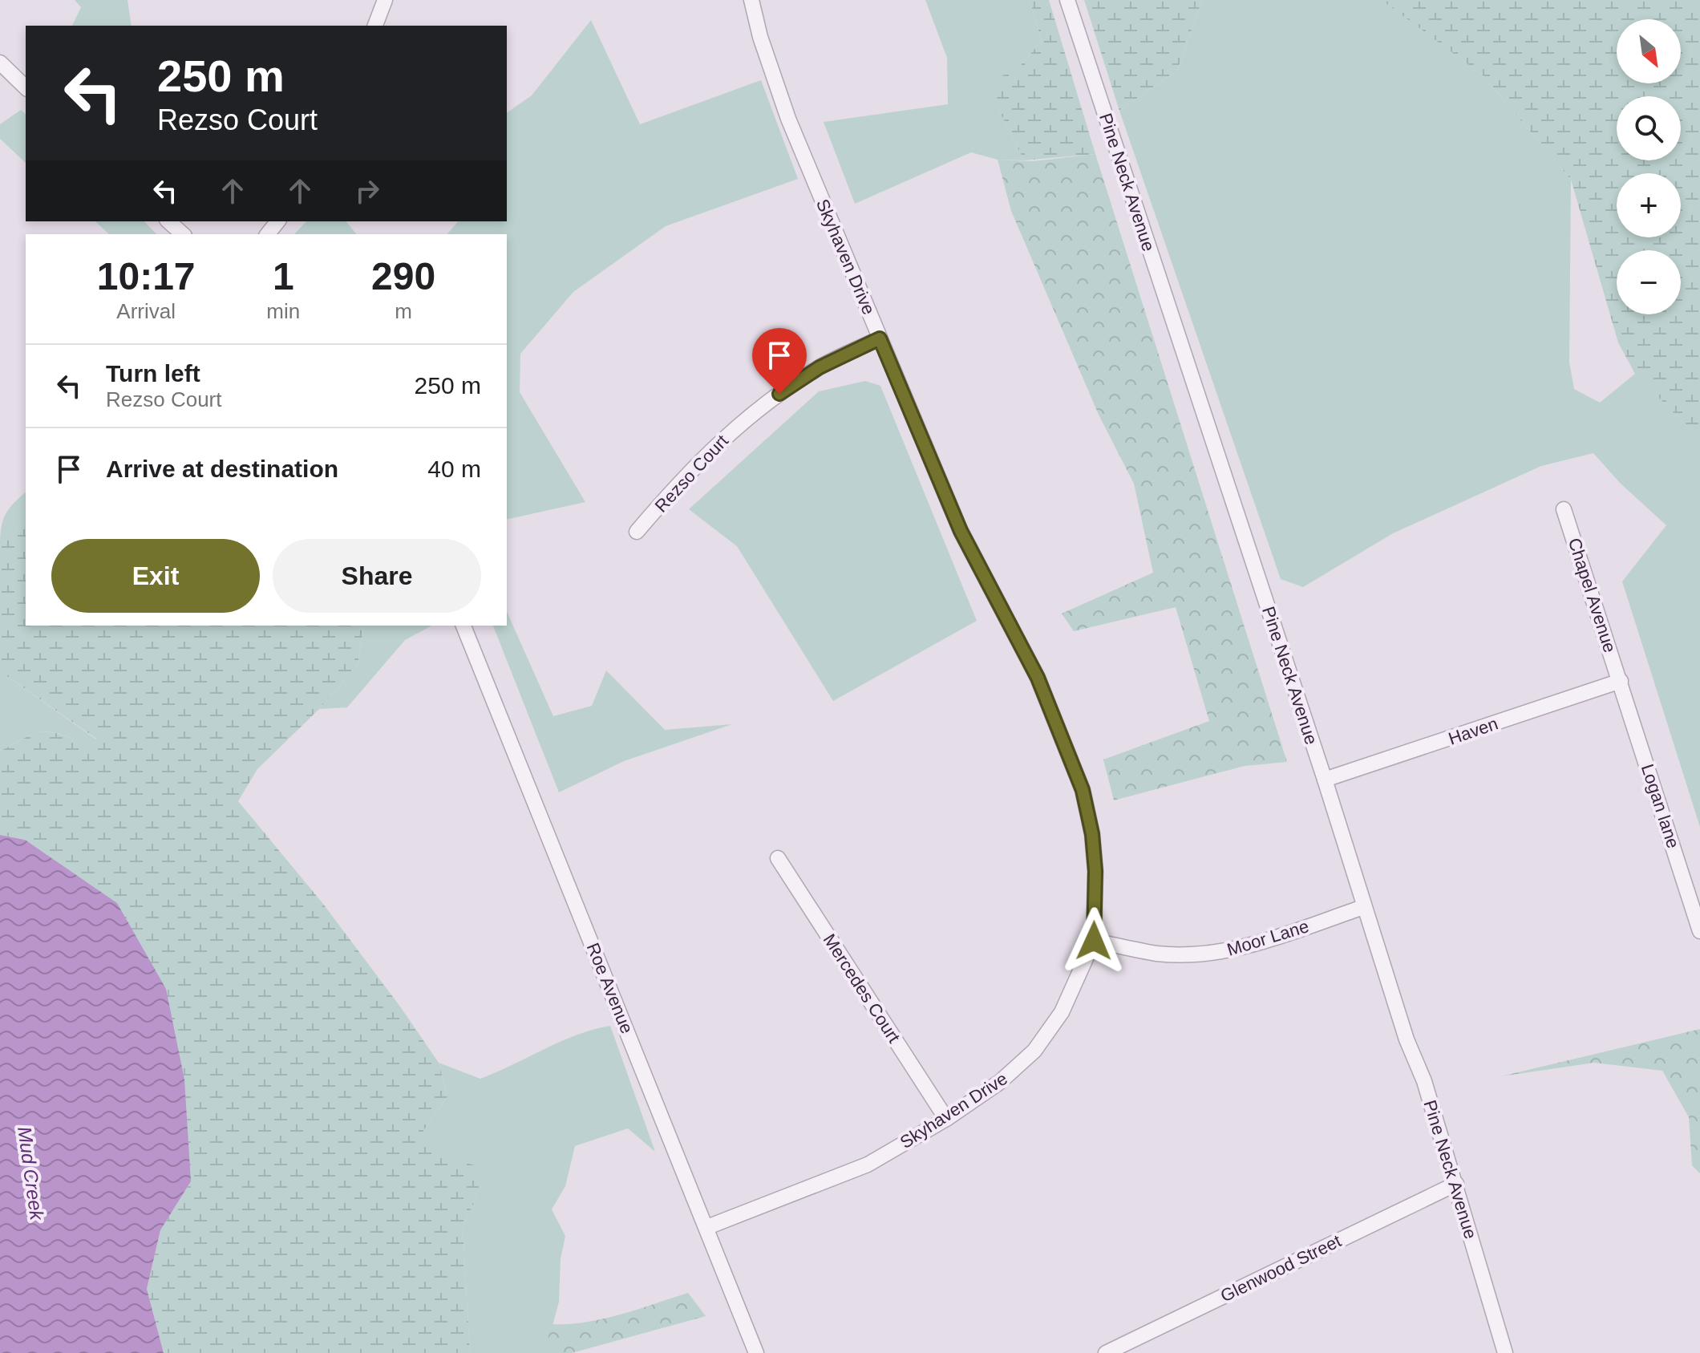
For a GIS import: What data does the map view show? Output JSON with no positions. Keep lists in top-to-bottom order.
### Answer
{
  "streets": {
    "street": [
      "Pine Neck Avenue",
      "Skyhaven Drive",
      "Rezso Court",
      "Chapel Avenue",
      "Haven",
      "Logan lane",
      "Moor Lane",
      "Roe Avenue",
      "Mercedes Court",
      "Glenwood Street"
    ]
  },
  "crossings": [
    ["Pine Neck Avenue", "Haven"],
    ["Pine Neck Avenue", "Moor Lane"],
    ["Pine Neck Avenue", "Glenwood Street"],
    ["Skyhaven Drive", "Rezso Court"],
    ["Skyhaven Drive", "Moor Lane"],
    ["Skyhaven Drive", "Roe Avenue"],
    ["Skyhaven Drive", "Mercedes Court"],
    ["Chapel Avenue", "Haven"],
    ["Chapel Avenue", "Logan lane"],
    ["Haven", "Logan lane"]
  ],
  "water": ["Mud Creek"],
  "north": "bottom right",
  "page": {
    "map_buttons": ["+", "−"],
    "turn": ["250 m", "Rezso Court"],
    "eta": [
      "10:17",
      "Arrival",
      "1",
      "min",
      "290",
      "m"
    ],
    "list": [
      {
        "name": "Turn left",
        "note": "Rezso Court",
        "value": "250 m"
      },
      {
        "name": "Arrive at destination",
        "value": "40 m"
      }
    ],
    "buttons": ["Exit", "Share"]
  }
}
